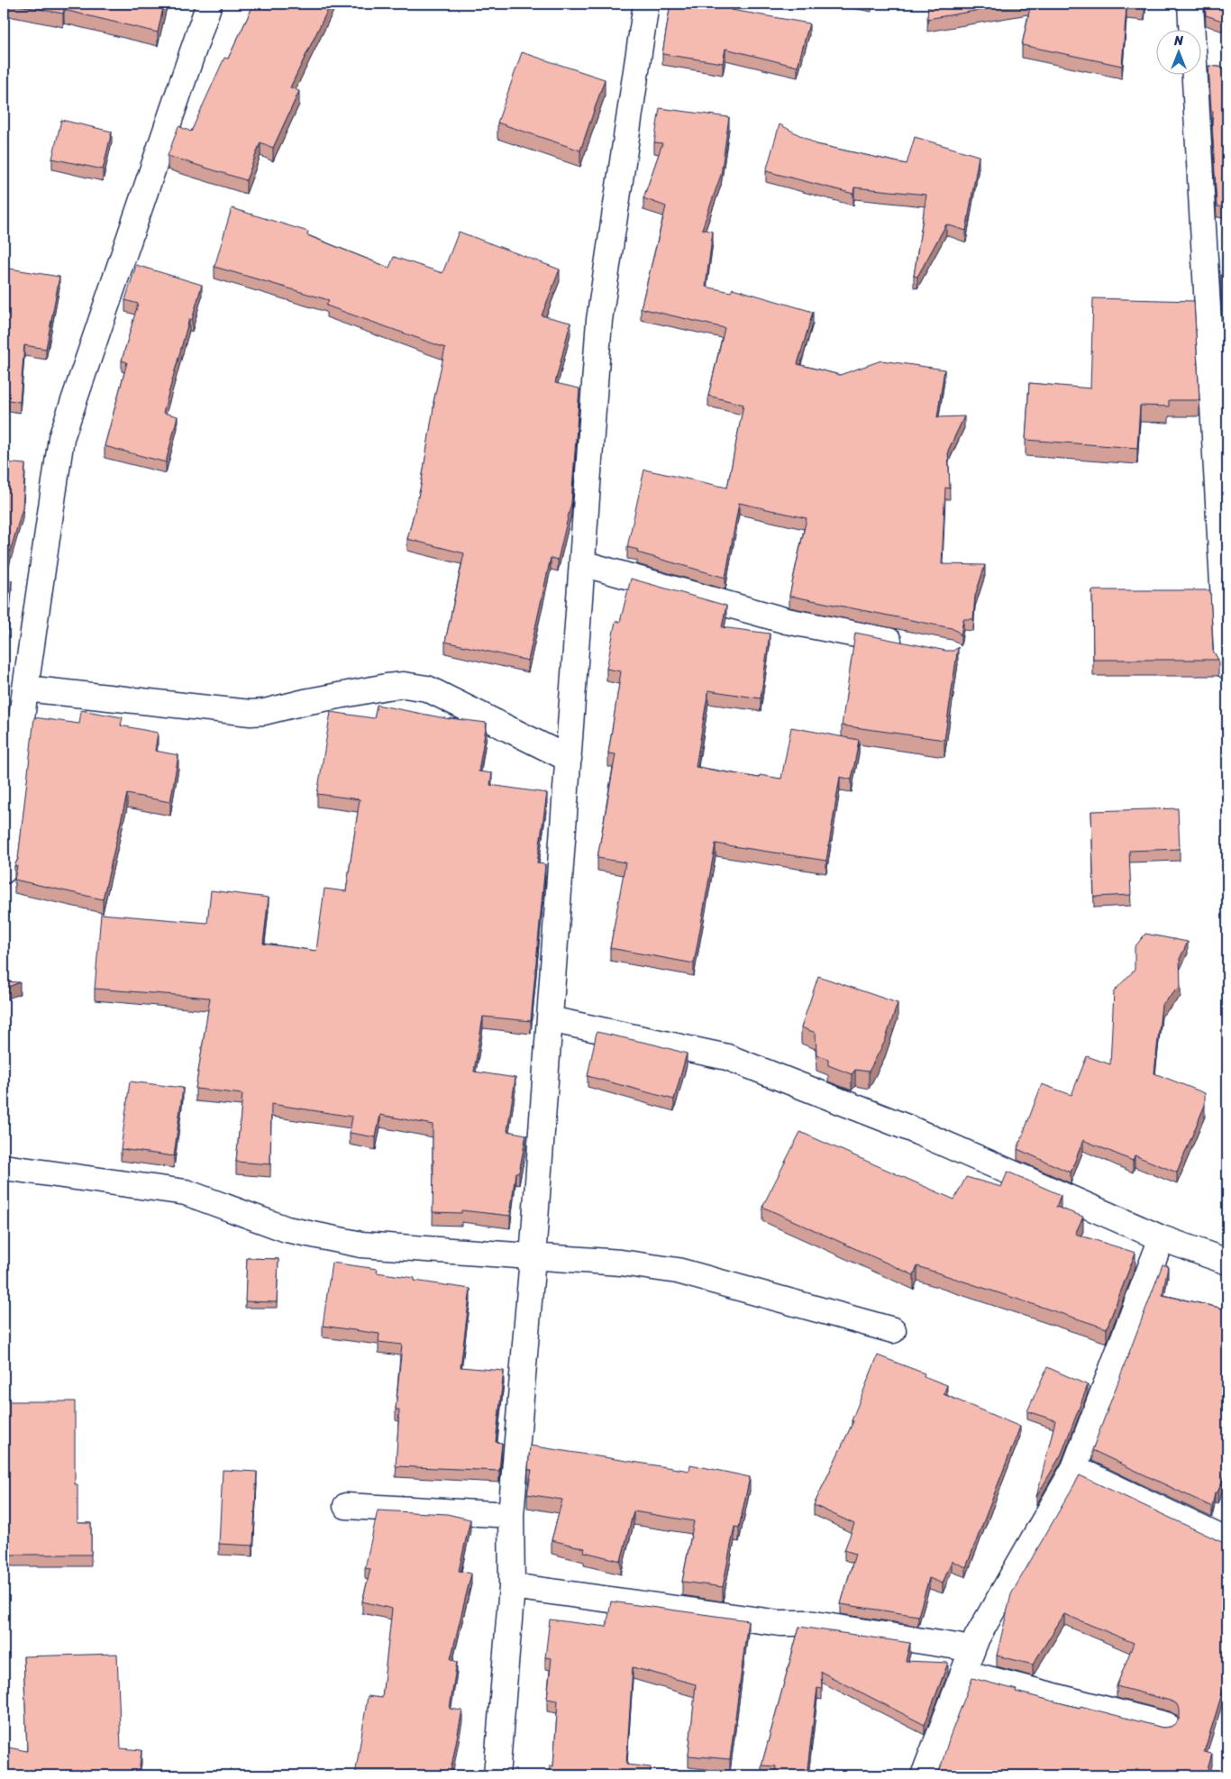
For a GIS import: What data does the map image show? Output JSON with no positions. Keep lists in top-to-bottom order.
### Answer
{
  "north": "top"
}
